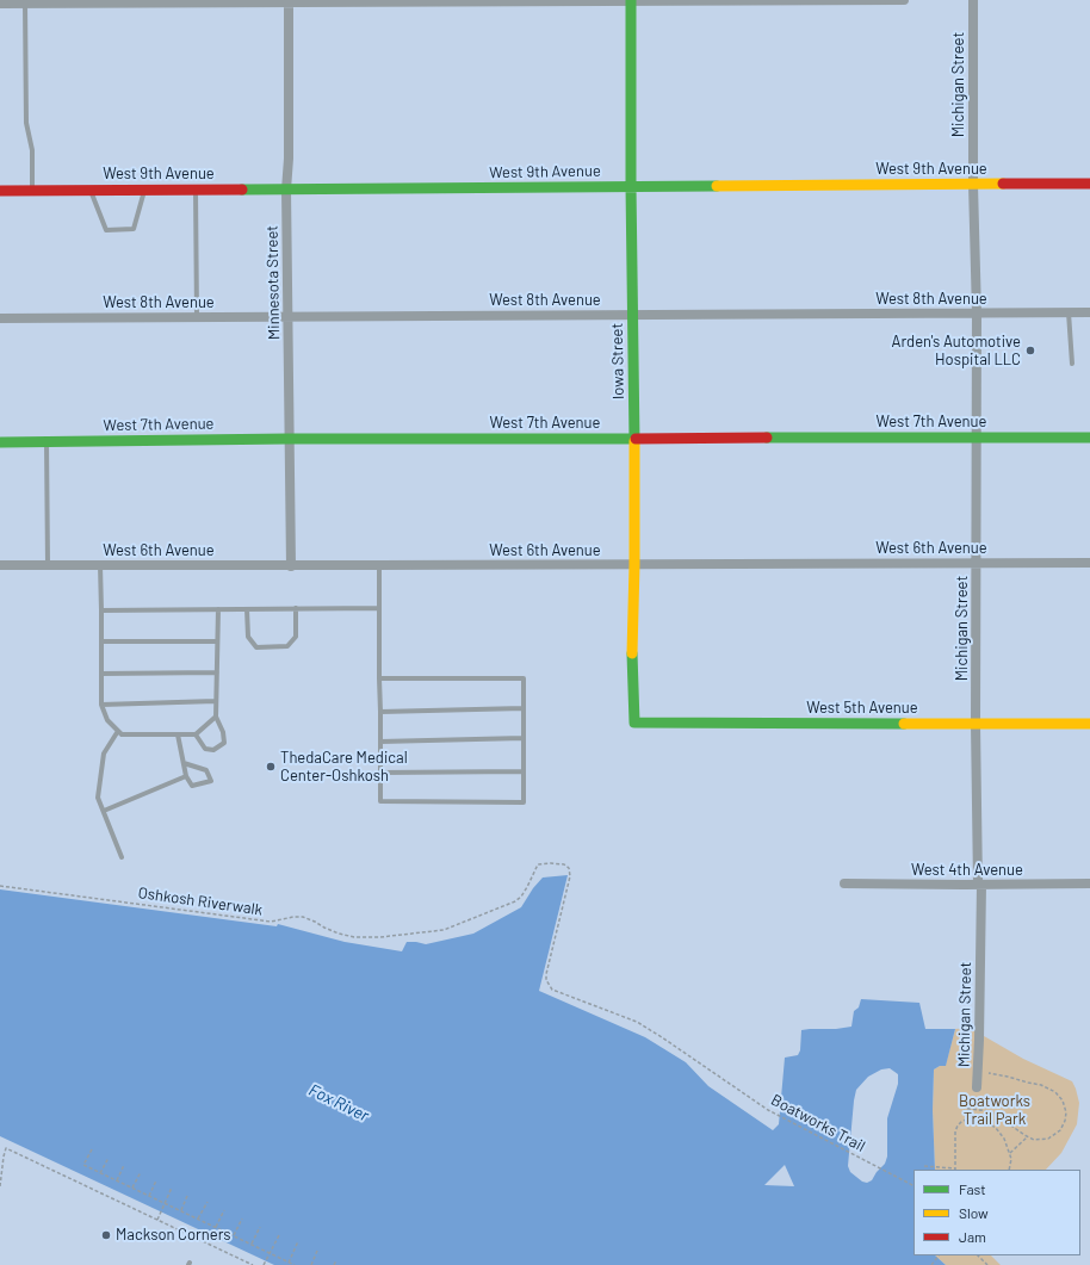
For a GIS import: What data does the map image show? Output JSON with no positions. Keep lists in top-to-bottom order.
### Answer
{
  "streets": {
    "street": [
      "Michigan Street",
      "West 9th Avenue",
      "Minnesota Street",
      "West 8th Avenue",
      "Iowa Street",
      "West 7th Avenue",
      "West 6th Avenue",
      "West 5th Avenue",
      "West 4th Avenue"
    ],
    "path": ["Oshkosh Riverwalk", "Boatworks Trail"]
  },
  "crossings": [
    ["Michigan Street", "West 9th Avenue"],
    ["Michigan Street", "West 8th Avenue"],
    ["Michigan Street", "West 7th Avenue"],
    ["Michigan Street", "West 6th Avenue"],
    ["Michigan Street", "West 5th Avenue"],
    ["Michigan Street", "West 4th Avenue"],
    ["West 9th Avenue", "Minnesota Street"],
    ["West 9th Avenue", "Iowa Street"],
    ["Minnesota Street", "West 8th Avenue"],
    ["Minnesota Street", "West 7th Avenue"],
    ["Minnesota Street", "West 6th Avenue"],
    ["West 8th Avenue", "Iowa Street"],
    ["Iowa Street", "West 7th Avenue"],
    ["Iowa Street", "West 6th Avenue"],
    ["Iowa Street", "West 5th Avenue"],
    ["Oshkosh Riverwalk", "Boatworks Trail"]
  ],
  "water": ["Fox River"],
  "parks": ["Boatworks Trail Park"],
  "places": ["Arden's Automotive Hospital LLC", "ThedaCare Medical Center-Oshkosh", "Mackson Corners"],
  "legend": ["Fast", "Slow", "Jam"]
}
